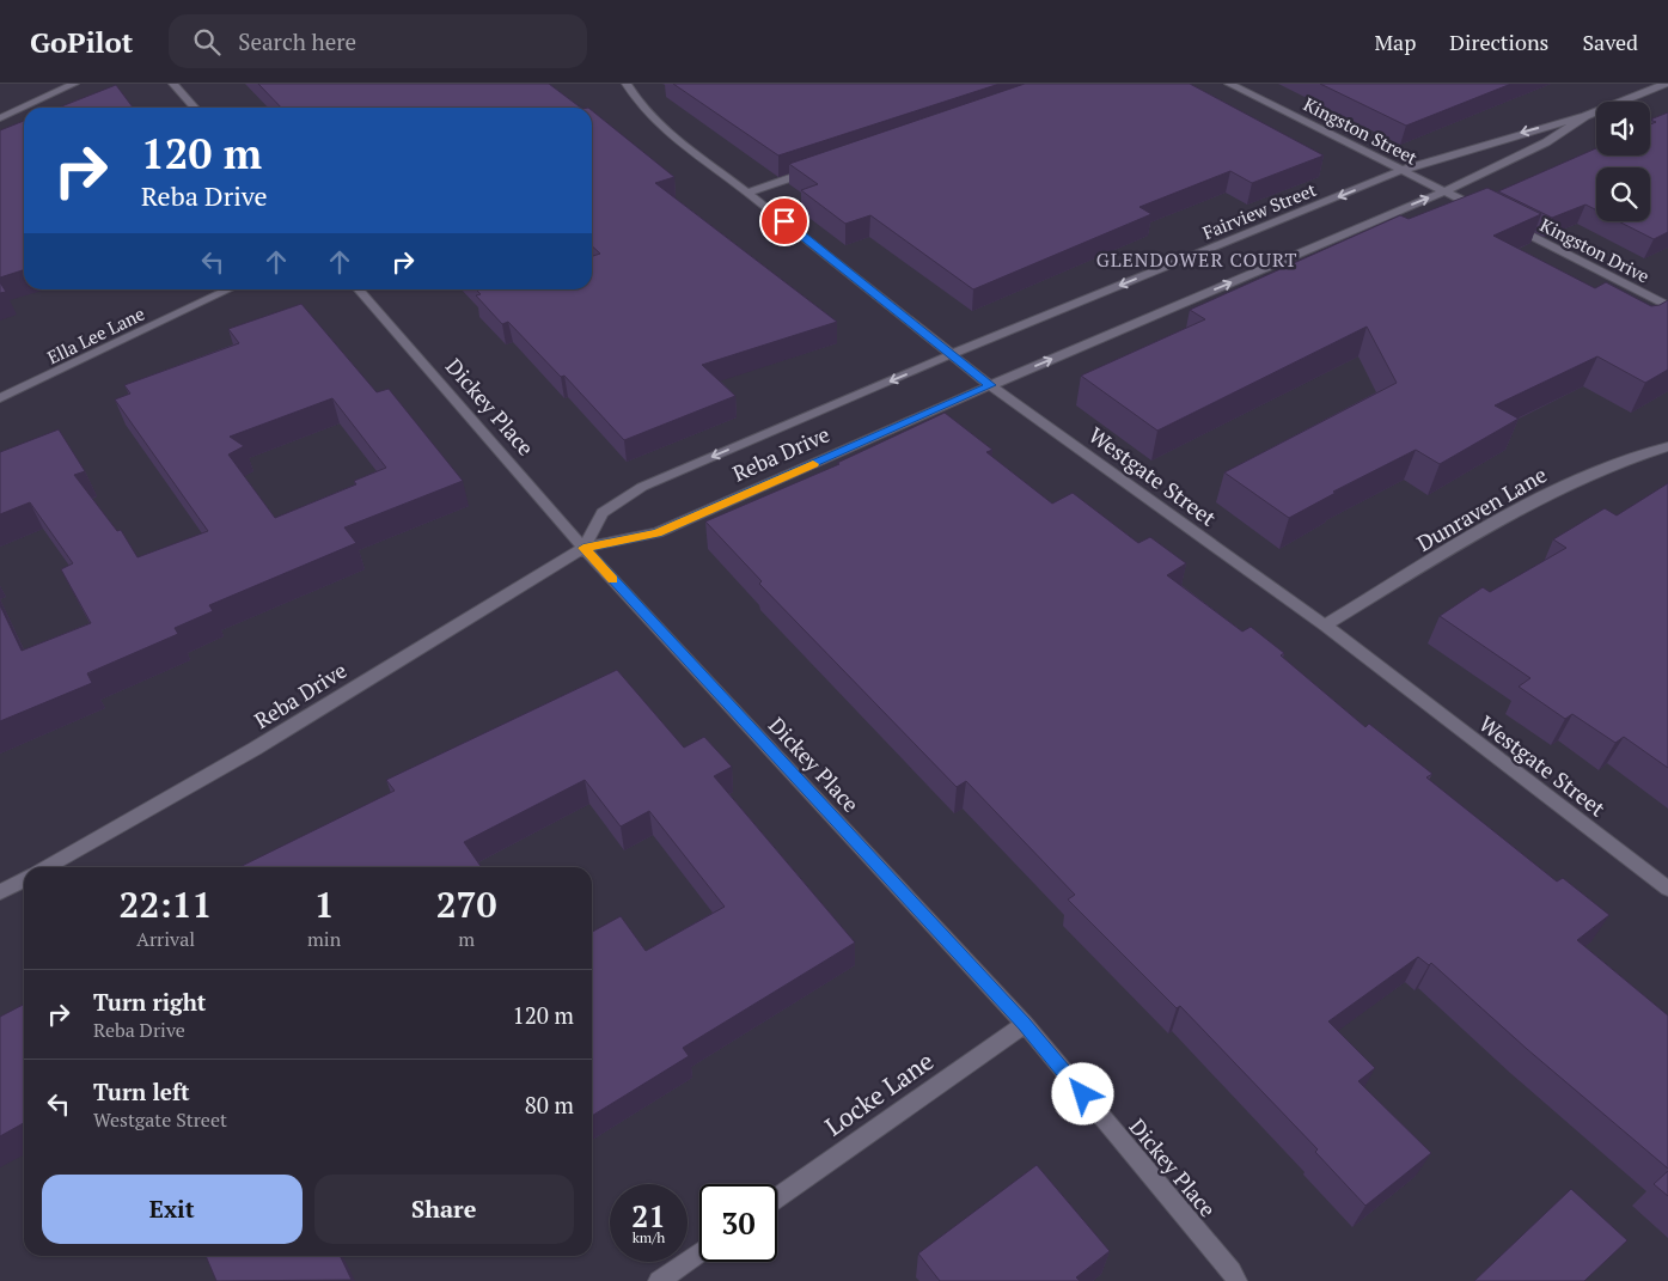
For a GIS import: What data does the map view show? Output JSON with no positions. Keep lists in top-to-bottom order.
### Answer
{
  "streets": {
    "street": [
      "Kingston Street",
      "Fairview Street",
      "Kingston Drive",
      "Ella Lee Lane",
      "Dickey Place",
      "Reba Drive",
      "Westgate Street",
      "Dunraven Lane",
      "Locke Lane"
    ]
  },
  "crossings": [
    ["Kingston Street", "Fairview Street"],
    ["Kingston Street", "Kingston Drive"],
    ["Fairview Street", "Kingston Drive"],
    ["Fairview Street", "Reba Drive"],
    ["Fairview Street", "Westgate Street"],
    ["Dickey Place", "Reba Drive"],
    ["Dickey Place", "Locke Lane"],
    ["Reba Drive", "Westgate Street"],
    ["Westgate Street", "Dunraven Lane"]
  ],
  "districts": ["GLENDOWER COURT"],
  "page": {
    "header": "GoPilot",
    "search": "Search here",
    "nav": ["Map", "Directions", "Saved"],
    "turn": ["120 m", "Reba Drive"],
    "eta": [
      "22:11",
      "Arrival",
      "1",
      "min",
      "270",
      "m"
    ],
    "list": [
      {
        "name": "Turn right",
        "note": "Reba Drive",
        "value": "120 m"
      },
      {
        "name": "Turn left",
        "note": "Westgate Street",
        "value": "80 m"
      }
    ],
    "buttons": ["Exit", "Share"],
    "speed": "21 km/h",
    "limit": "30"
  }
}
